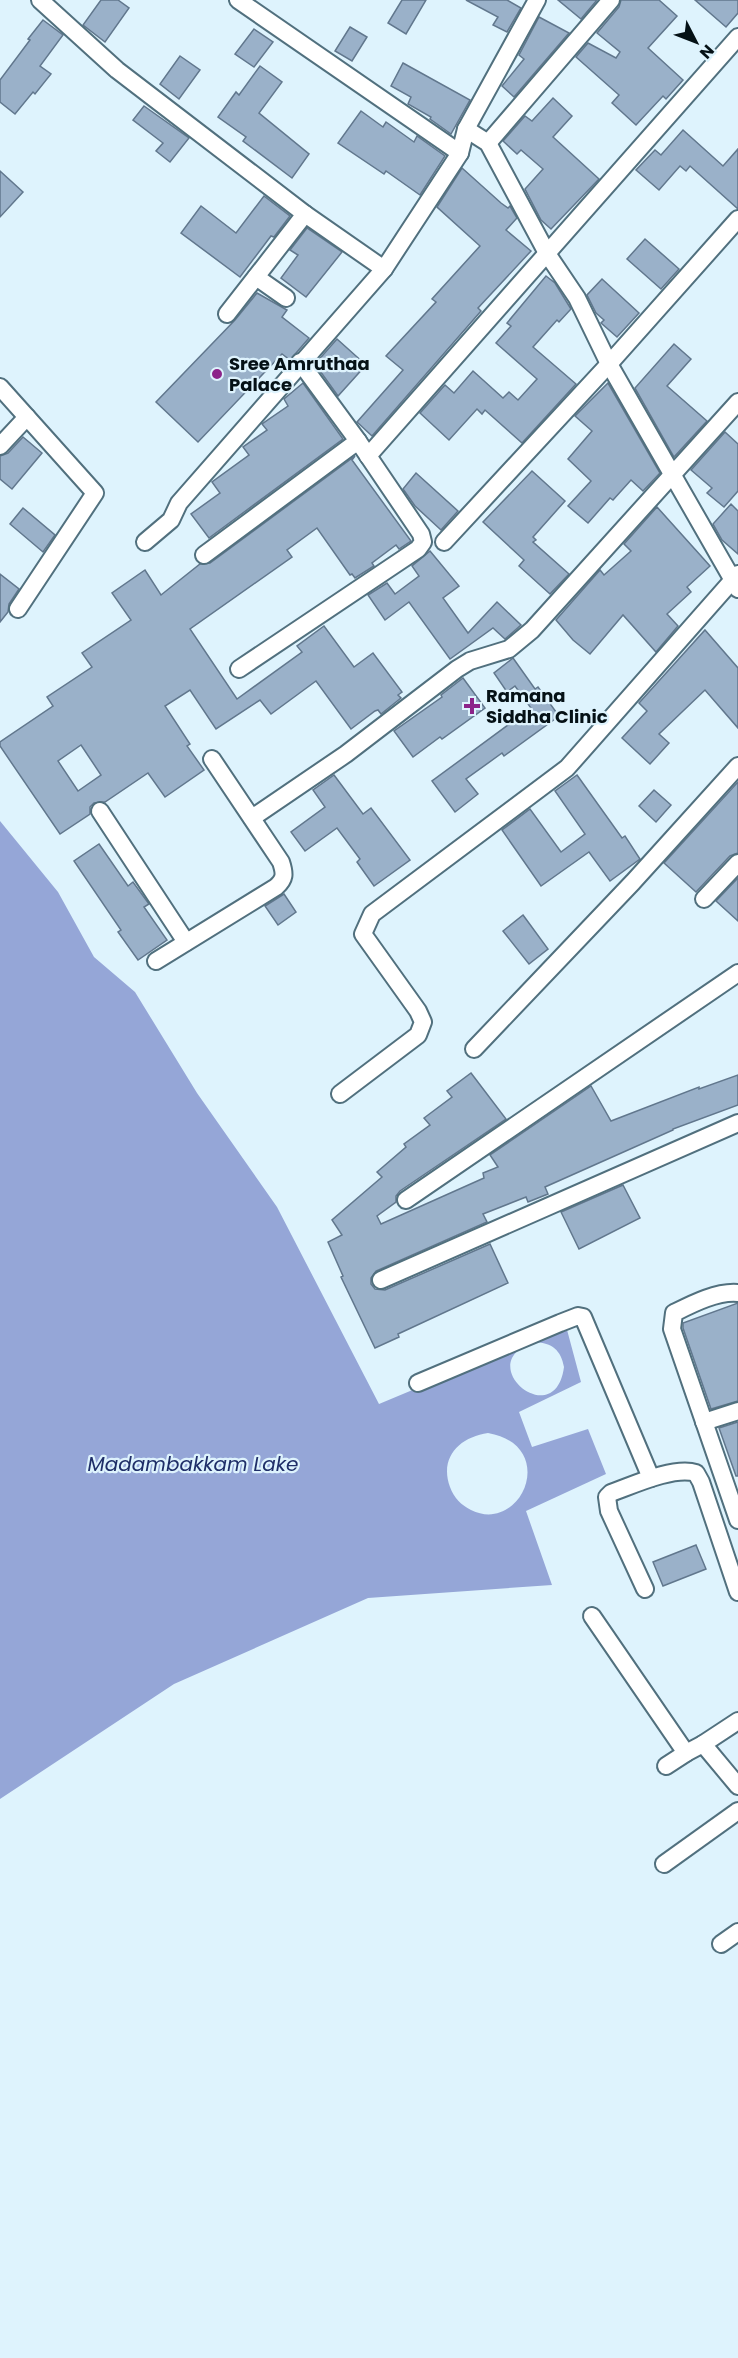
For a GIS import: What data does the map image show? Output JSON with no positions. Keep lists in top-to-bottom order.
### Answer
{
  "water": ["Madambakkam Lake"],
  "places": {
    "other": ["Sree Amruthaa Palace"],
    "health": ["Ramana Siddha Clinic"]
  },
  "north": "bottom right"
}
